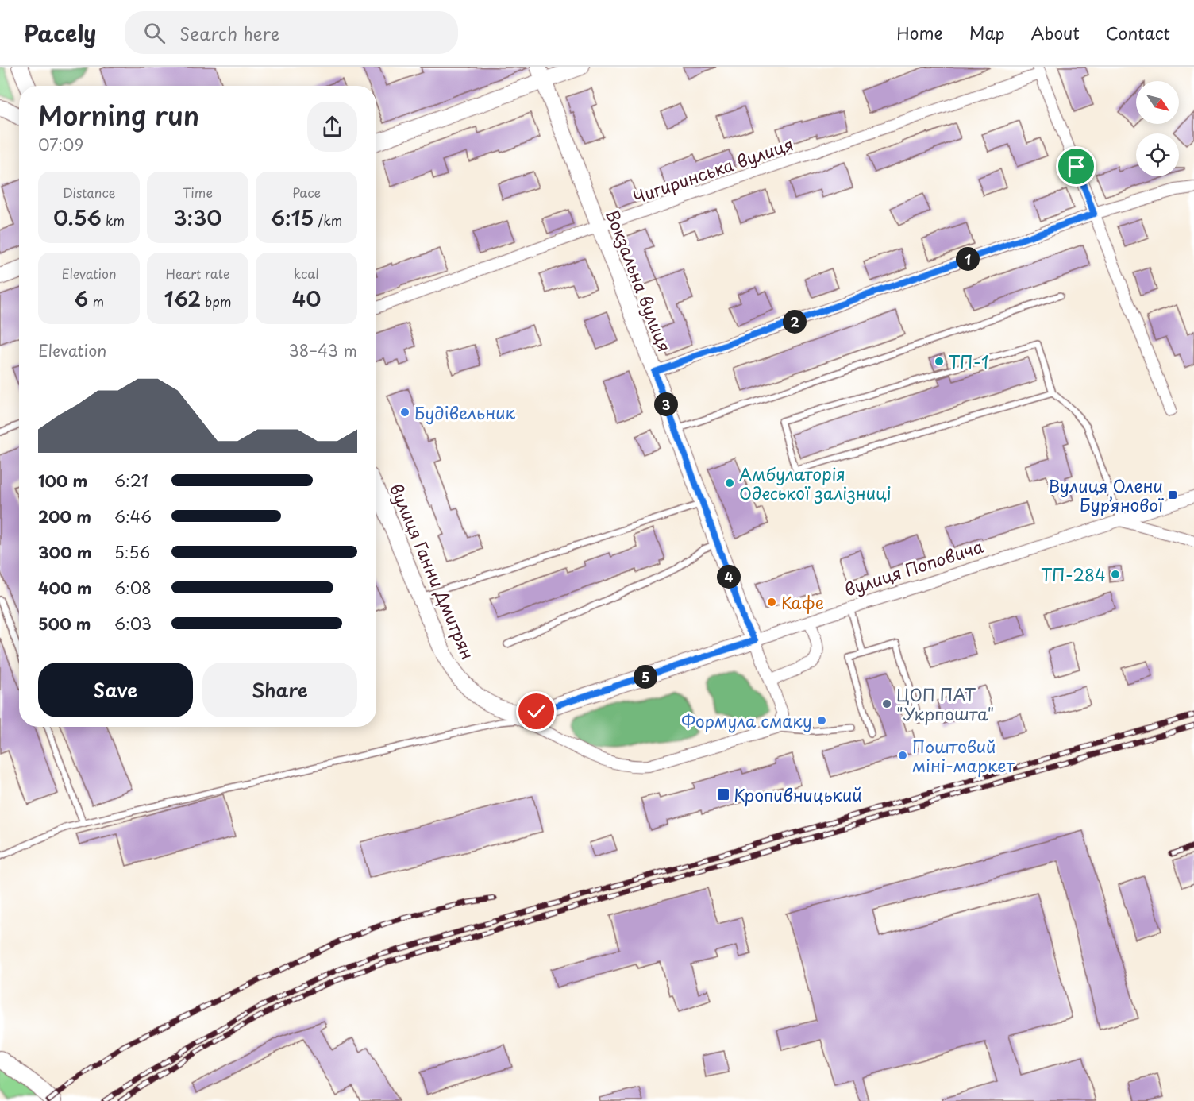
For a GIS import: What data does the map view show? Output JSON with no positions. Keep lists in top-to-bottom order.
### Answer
{
  "streets": {
    "street": [
      "Чигиринська вулиця",
      "Вокзальна вулиця",
      "вулиця Поповича",
      "вулиця Ганни Дмитрян"
    ]
  },
  "crossings": [
    ["Чигиринська вулиця", "Вокзальна вулиця"],
    ["Вокзальна вулиця", "вулиця Поповича"],
    ["вулиця Поповича", "вулиця Ганни Дмитрян"]
  ],
  "places": {
    "other": [
      "ТП-1",
      "Будівельник",
      "Амбулаторія Одеської залізниці",
      "ТП-284",
      "Кафе",
      "ЦОП ПАТ \"Укрпошта\"",
      "Формула смаку",
      "Поштовий міні-маркет"
    ],
    "transit": ["Вулиця Олени Бур’янової", "Кропивницький"]
  },
  "north": "bottom right",
  "page": {
    "header": "Pacely",
    "search": "Search here",
    "nav": [
      "Home",
      "Map",
      "About",
      "Contact"
    ],
    "heading": ["Morning run", "07:09"],
    "stats": [
      ["Distance", "0.56 km"],
      ["Time", "3:30"],
      ["Pace", "6:15 /km"],
      ["Elevation", "6 m"],
      ["Heart rate", "162 bpm"],
      ["kcal", "40"]
    ],
    "pins": [
      "1",
      "2",
      "3",
      "4",
      "5"
    ],
    "chart": ["Elevation", "38–43 m"],
    "list": [
      {
        "name": "100 m",
        "note": "6:21"
      },
      {
        "name": "200 m",
        "note": "6:46"
      },
      {
        "name": "300 m",
        "note": "5:56"
      },
      {
        "name": "400 m",
        "note": "6:08"
      },
      {
        "name": "500 m",
        "note": "6:03"
      }
    ],
    "buttons": ["Save", "Share"]
  }
}
